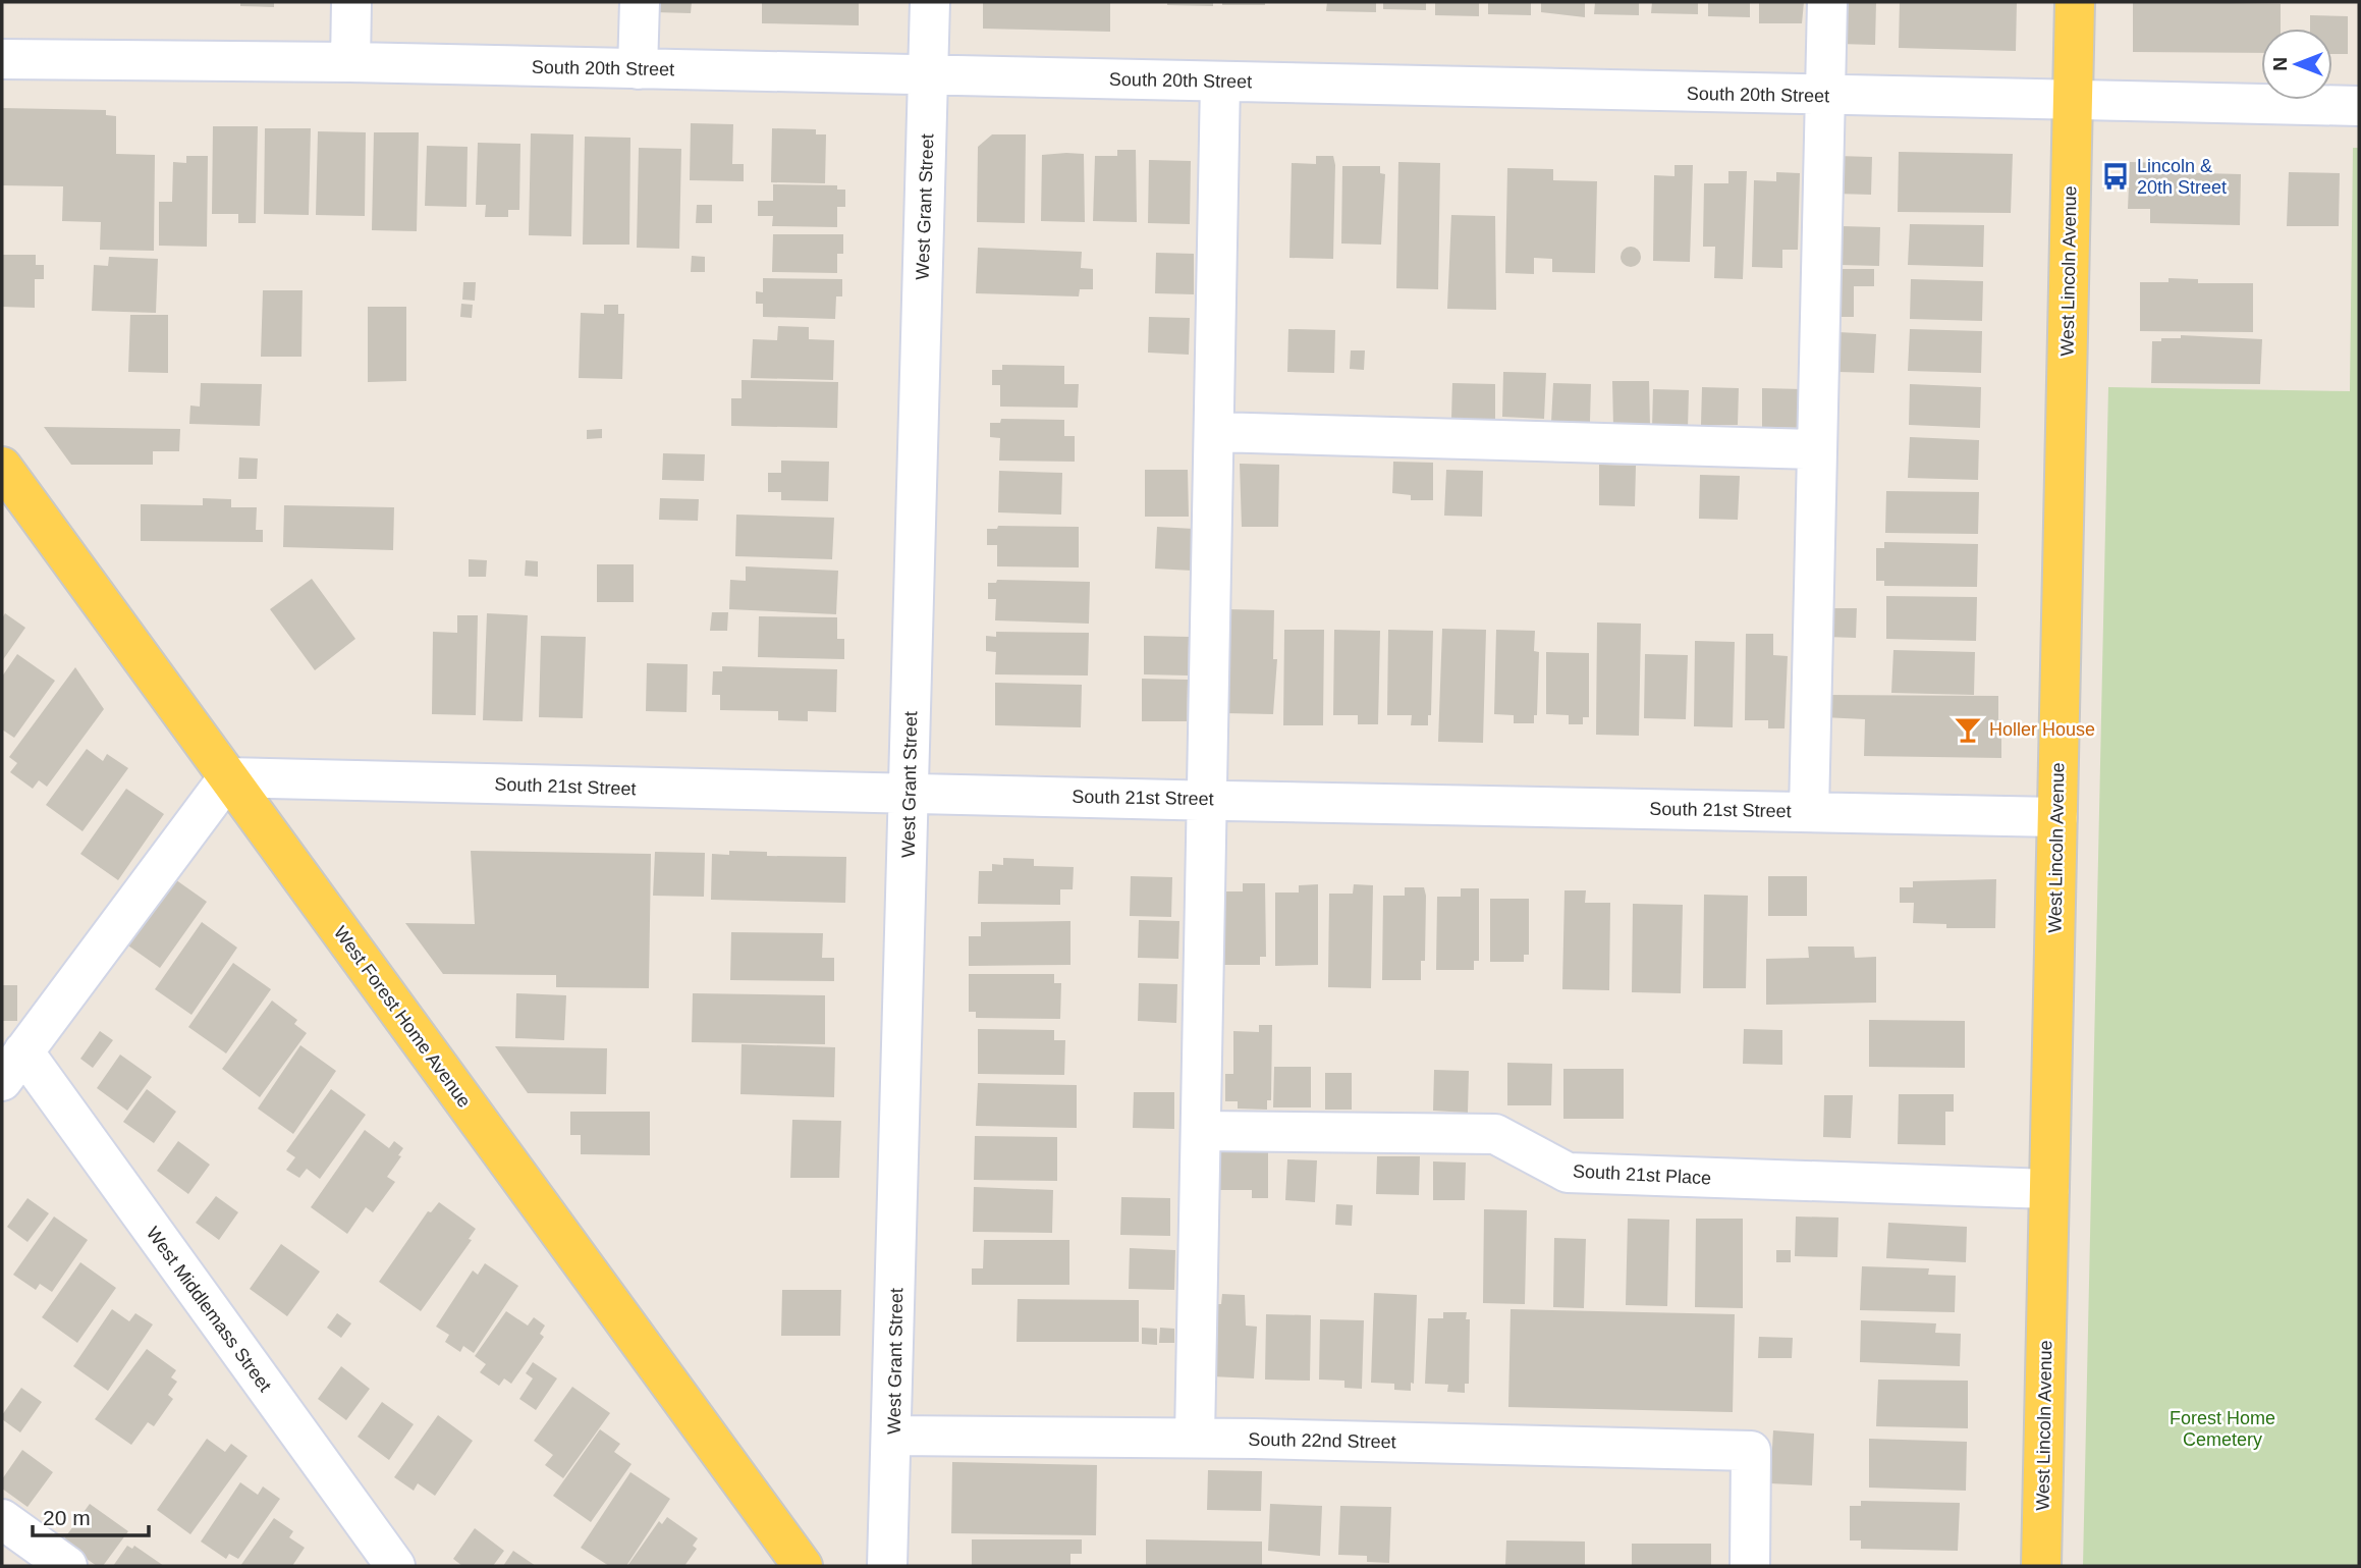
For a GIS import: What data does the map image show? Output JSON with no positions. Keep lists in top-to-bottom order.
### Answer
{
  "streets": {
    "main road": ["West Lincoln Avenue", "West Forest Home Avenue"],
    "street": [
      "South 20th Street",
      "West Grant Street",
      "South 21st Street",
      "South 21st Place",
      "West Middlemass Street",
      "South 22nd Street"
    ]
  },
  "crossings": [
    ["South 20th Street", "West Grant Street"],
    ["South 20th Street", "West Lincoln Avenue"],
    ["West Grant Street", "South 21st Street"],
    ["West Grant Street", "South 22nd Street"],
    ["West Lincoln Avenue", "South 21st Street"],
    ["West Lincoln Avenue", "South 21st Place"],
    ["South 21st Street", "West Forest Home Avenue"]
  ],
  "parks": ["Forest Home Cemetery"],
  "places": {
    "bus stop": ["Lincoln & 20th Street"],
    "bar": ["Holler House"]
  },
  "scale_bar": "20 m",
  "north": "left"
}
